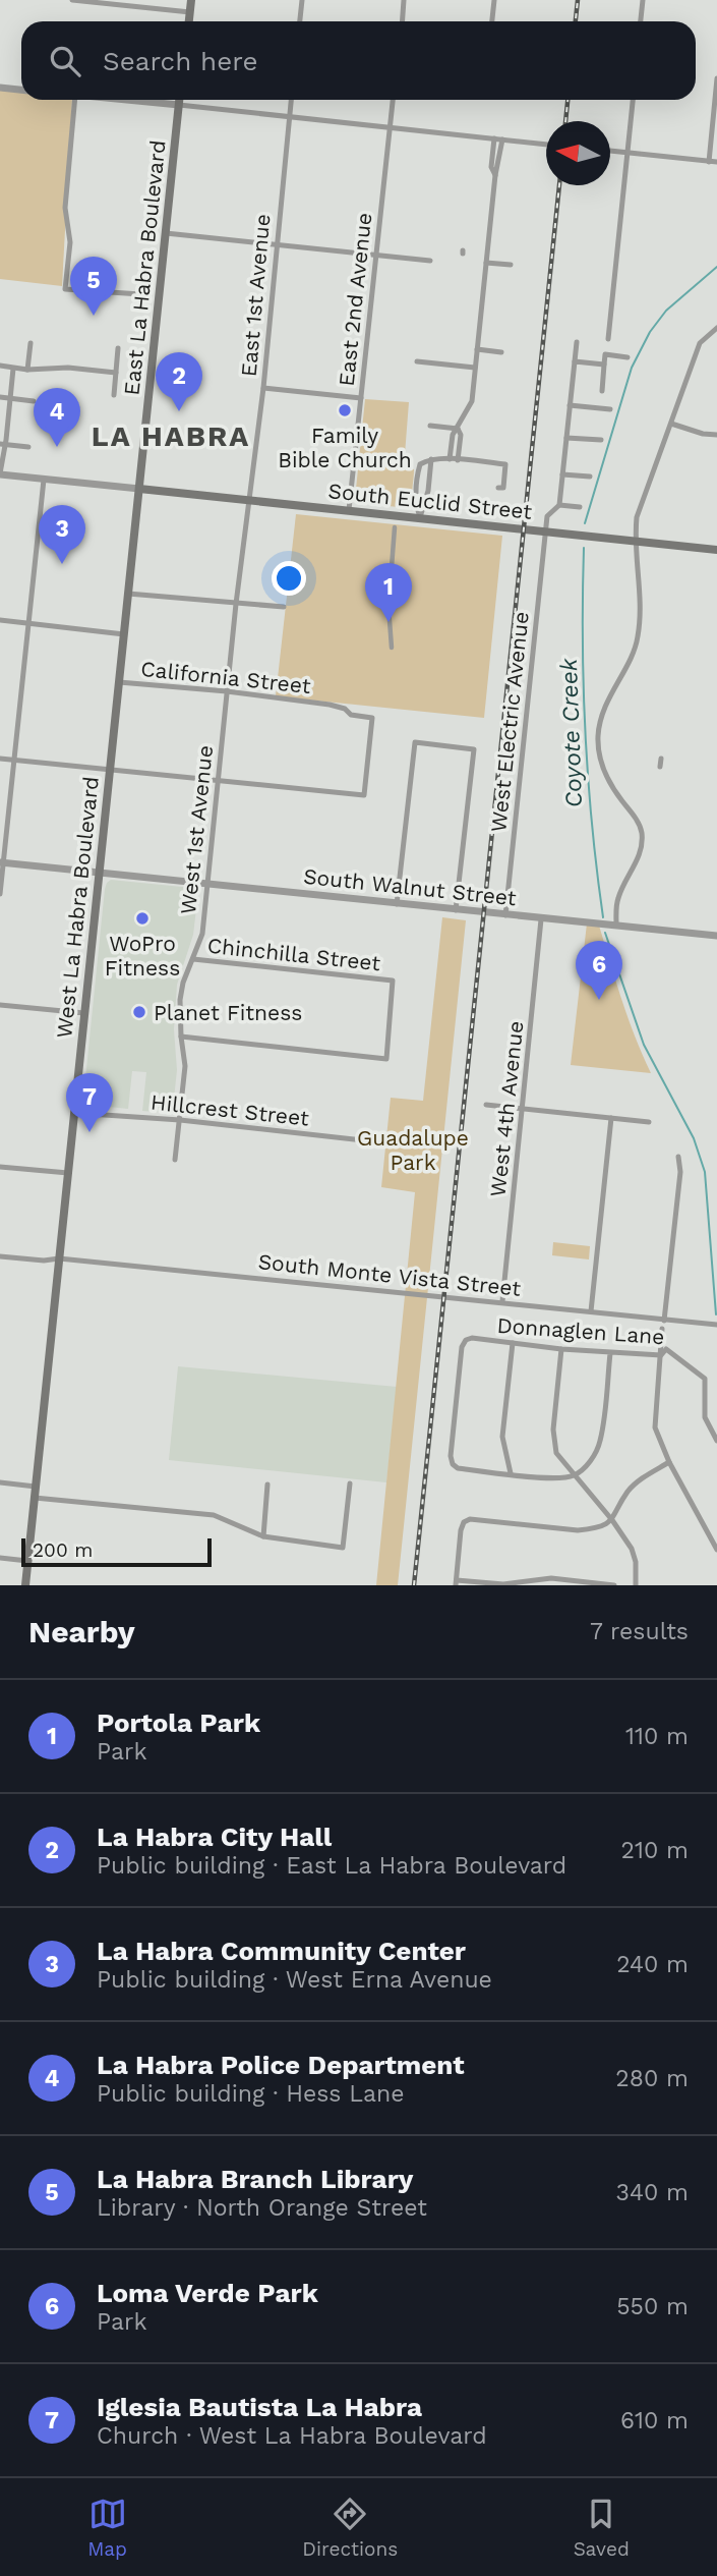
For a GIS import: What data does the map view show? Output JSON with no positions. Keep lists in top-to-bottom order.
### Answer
{
  "streets": {
    "main road": ["East La Habra Boulevard", "South Euclid Street", "West La Habra Boulevard"],
    "street": [
      "East 1st Avenue",
      "East 2nd Avenue",
      "California Street",
      "West Electric Avenue",
      "West 1st Avenue",
      "South Walnut Street",
      "Chinchilla Street",
      "West 4th Avenue",
      "Hillcrest Street",
      "South Monte Vista Street",
      "Donnaglen Lane"
    ]
  },
  "crossings": [
    ["East La Habra Boulevard", "South Euclid Street"],
    ["East La Habra Boulevard", "West La Habra Boulevard"],
    ["East 1st Avenue", "South Euclid Street"],
    ["East 1st Avenue", "West 1st Avenue"],
    ["East 2nd Avenue", "South Euclid Street"],
    ["South Euclid Street", "West Electric Avenue"],
    ["South Euclid Street", "West 1st Avenue"],
    ["South Euclid Street", "West La Habra Boulevard"],
    ["California Street", "West 1st Avenue"],
    ["California Street", "West La Habra Boulevard"],
    ["West Electric Avenue", "South Walnut Street"],
    ["West 1st Avenue", "South Walnut Street"],
    ["West 1st Avenue", "Chinchilla Street"],
    ["West 1st Avenue", "Hillcrest Street"],
    ["South Walnut Street", "West La Habra Boulevard"],
    ["South Walnut Street", "West 4th Avenue"],
    ["West La Habra Boulevard", "Hillcrest Street"],
    ["West La Habra Boulevard", "South Monte Vista Street"],
    ["West 4th Avenue", "South Monte Vista Street"]
  ],
  "districts": ["LA HABRA"],
  "water": ["Coyote Creek"],
  "parks": ["Guadalupe Park"],
  "places": ["Family Bible Church", "WoPro Fitness", "Planet Fitness"],
  "scale_bar": "200 m",
  "north": "left",
  "page": {
    "search": "Search here",
    "pins": [
      "5",
      "2",
      "4",
      "3",
      "1",
      "6",
      "7"
    ],
    "scale": "200 m",
    "heading": ["Nearby", "7 results"],
    "list": [
      {
        "mark": "1",
        "name": "Portola Park",
        "note": "Park",
        "value": "110 m"
      },
      {
        "mark": "2",
        "name": "La Habra City Hall",
        "note": "Public building · East La Habra Boulevard",
        "value": "210 m"
      },
      {
        "mark": "3",
        "name": "La Habra Community Center",
        "note": "Public building · West Erna Avenue",
        "value": "240 m"
      },
      {
        "mark": "4",
        "name": "La Habra Police Department",
        "note": "Public building · Hess Lane",
        "value": "280 m"
      },
      {
        "mark": "5",
        "name": "La Habra Branch Library",
        "note": "Library · North Orange Street",
        "value": "340 m"
      },
      {
        "mark": "6",
        "name": "Loma Verde Park",
        "note": "Park",
        "value": "550 m"
      },
      {
        "mark": "7",
        "name": "Iglesia Bautista La Habra",
        "note": "Church · West La Habra Boulevard",
        "value": "610 m"
      }
    ],
    "nav": ["Map", "Directions", "Saved"]
  }
}
